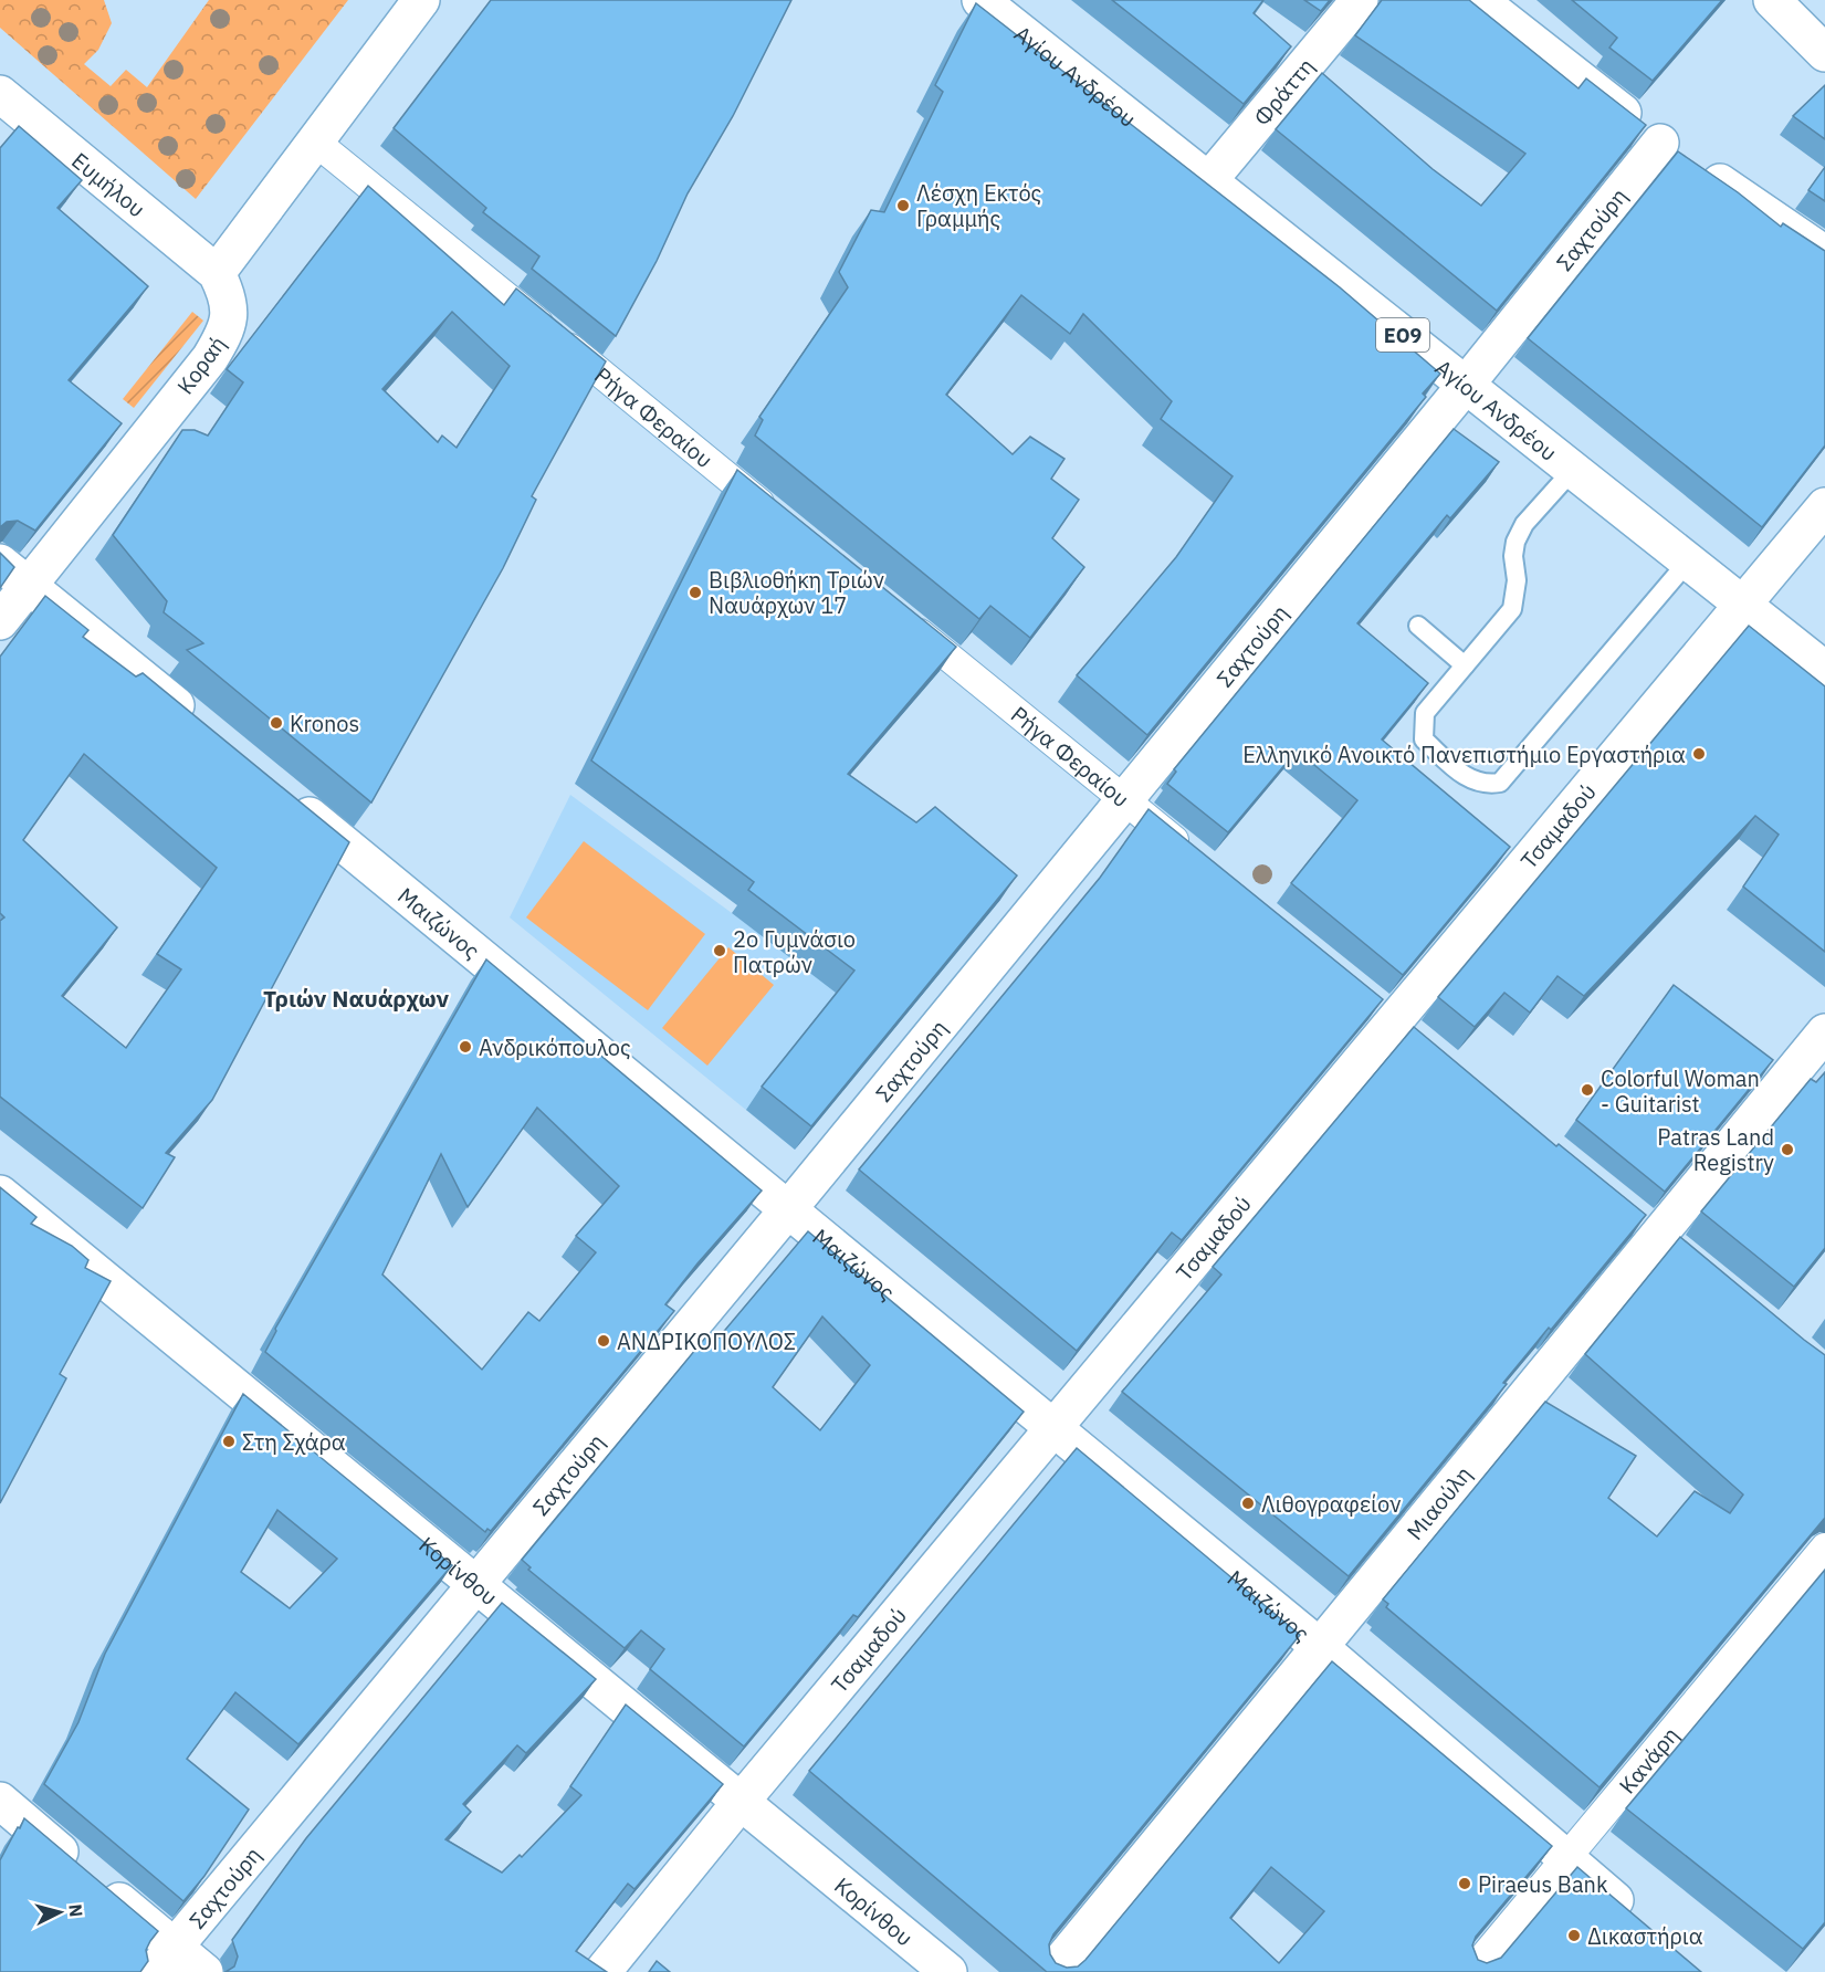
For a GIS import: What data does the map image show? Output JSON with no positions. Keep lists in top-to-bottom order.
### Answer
{
  "streets": {
    "street": [
      "Αγίου Ανδρέου",
      "Φράττη",
      "Ευμήλου",
      "Σαχτούρη",
      "ΕΟ9",
      "Κοραή",
      "Ρήγα Φεραίου",
      "Τσαμαδού",
      "Μαιζώνος",
      "Μιαούλη",
      "Κορίνθου",
      "Κανάρη"
    ]
  },
  "crossings": [
    ["Αγίου Ανδρέου", "Φράττη"],
    ["Αγίου Ανδρέου", "Σαχτούρη"],
    ["Αγίου Ανδρέου", "Τσαμαδού"],
    ["Ευμήλου", "Κοραή"],
    ["Σαχτούρη", "Ρήγα Φεραίου"],
    ["Σαχτούρη", "Μαιζώνος"],
    ["Σαχτούρη", "Κορίνθου"],
    ["Τσαμαδού", "Μαιζώνος"],
    ["Τσαμαδού", "Κορίνθου"],
    ["Μαιζώνος", "Μιαούλη"],
    ["Μαιζώνος", "Κανάρη"]
  ],
  "districts": ["Τριών Ναυάρχων"],
  "places": [
    "Λέσχη Εκτός Γραμμής",
    "Βιβλιοθήκη Τριών Ναυάρχων 17",
    "Kronos",
    "Ελληνικό Ανοικτό Πανεπιστήμιο Εργαστήρια",
    "2ο Γυμνάσιο Πατρών",
    "Ανδρικόπουλος",
    "Colorful Woman - Guitarist",
    "Patras Land Registry",
    "ΑΝΔΡΙΚΟΠΟΥΛΟΣ",
    "Στη Σχάρα",
    "Λιθογραφείον",
    "Piraeus Bank",
    "Δικαστήρια"
  ],
  "north": "right"
}
